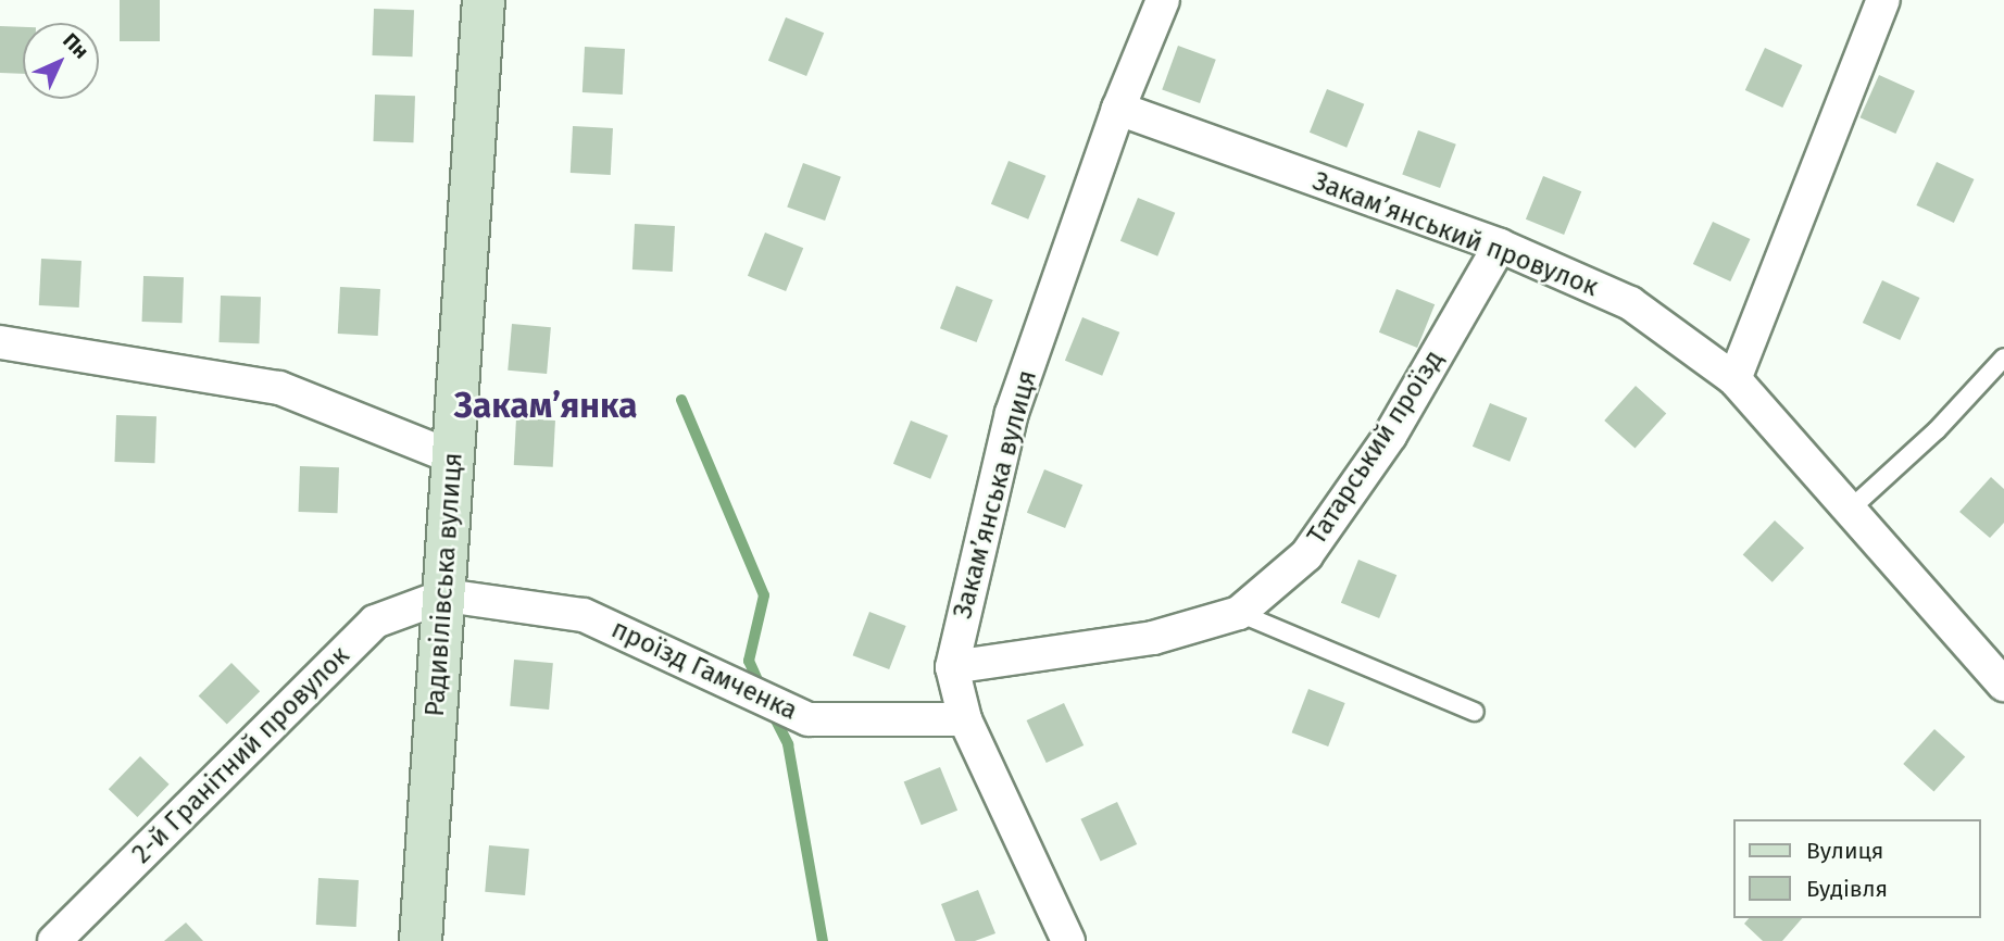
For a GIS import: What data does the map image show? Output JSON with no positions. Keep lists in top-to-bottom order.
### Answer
{
  "streets": {
    "street": [
      "Закамʼянський провулок",
      "Татарський проїзд",
      "Закамʼянська вулиця",
      "Радивілівська вулиця",
      "проїзд Гамченка",
      "2-й Гранітний провулок"
    ]
  },
  "crossings": [
    ["Закамʼянський провулок", "Татарський проїзд"],
    ["Закамʼянський провулок", "Закамʼянська вулиця"],
    ["Татарський проїзд", "Закамʼянська вулиця"],
    ["Закамʼянська вулиця", "проїзд Гамченка"],
    ["Радивілівська вулиця", "проїзд Гамченка"],
    ["Радивілівська вулиця", "2-й Гранітний провулок"],
    ["проїзд Гамченка", "2-й Гранітний провулок"]
  ],
  "districts": ["Закам’янка"],
  "legend": ["Вулиця", "Будівля"],
  "north": "top right"
}
